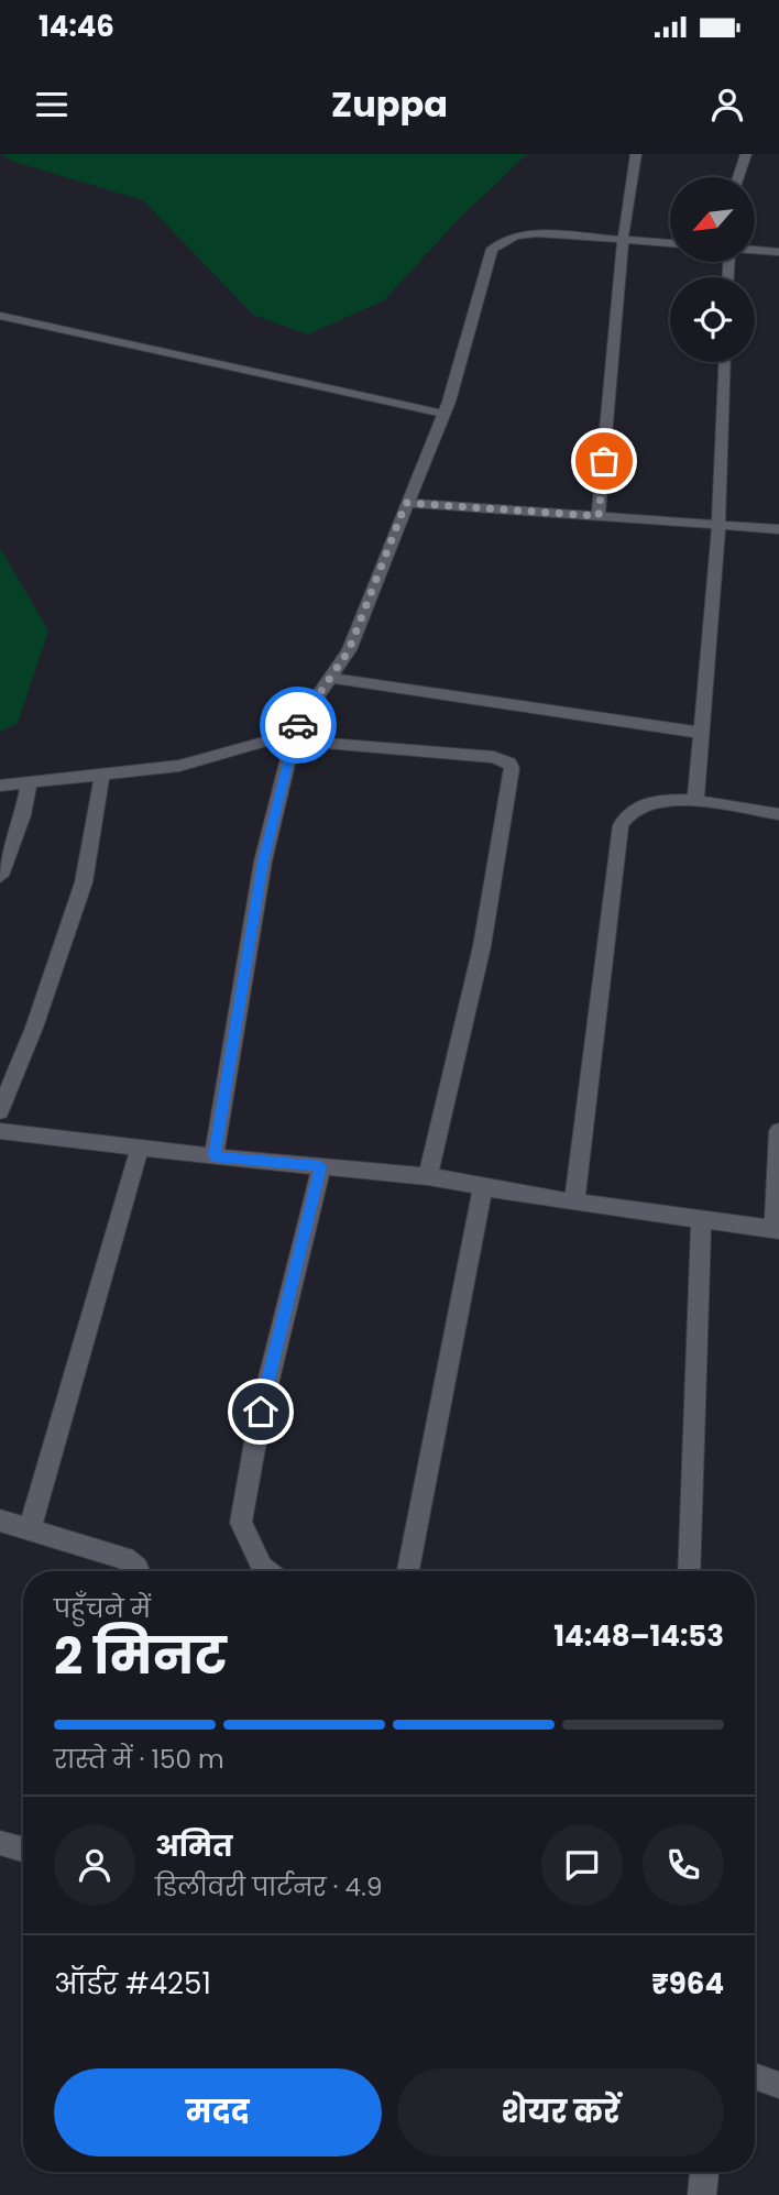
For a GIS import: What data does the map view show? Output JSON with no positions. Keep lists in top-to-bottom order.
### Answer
{
  "north": "bottom left",
  "page": {
    "status": "14:46",
    "header": "Zuppa",
    "heading": ["2 मिनट", "पहुँचने में", "14:48–14:53"],
    "panel": [
      "अमित",
      "डिलीवरी पार्टनर · 4.9",
      "ऑर्डर #4251",
      "₹964"
    ],
    "bar": "रास्ते में · 150 m",
    "buttons": ["मदद", "शेयर करें"]
  }
}
